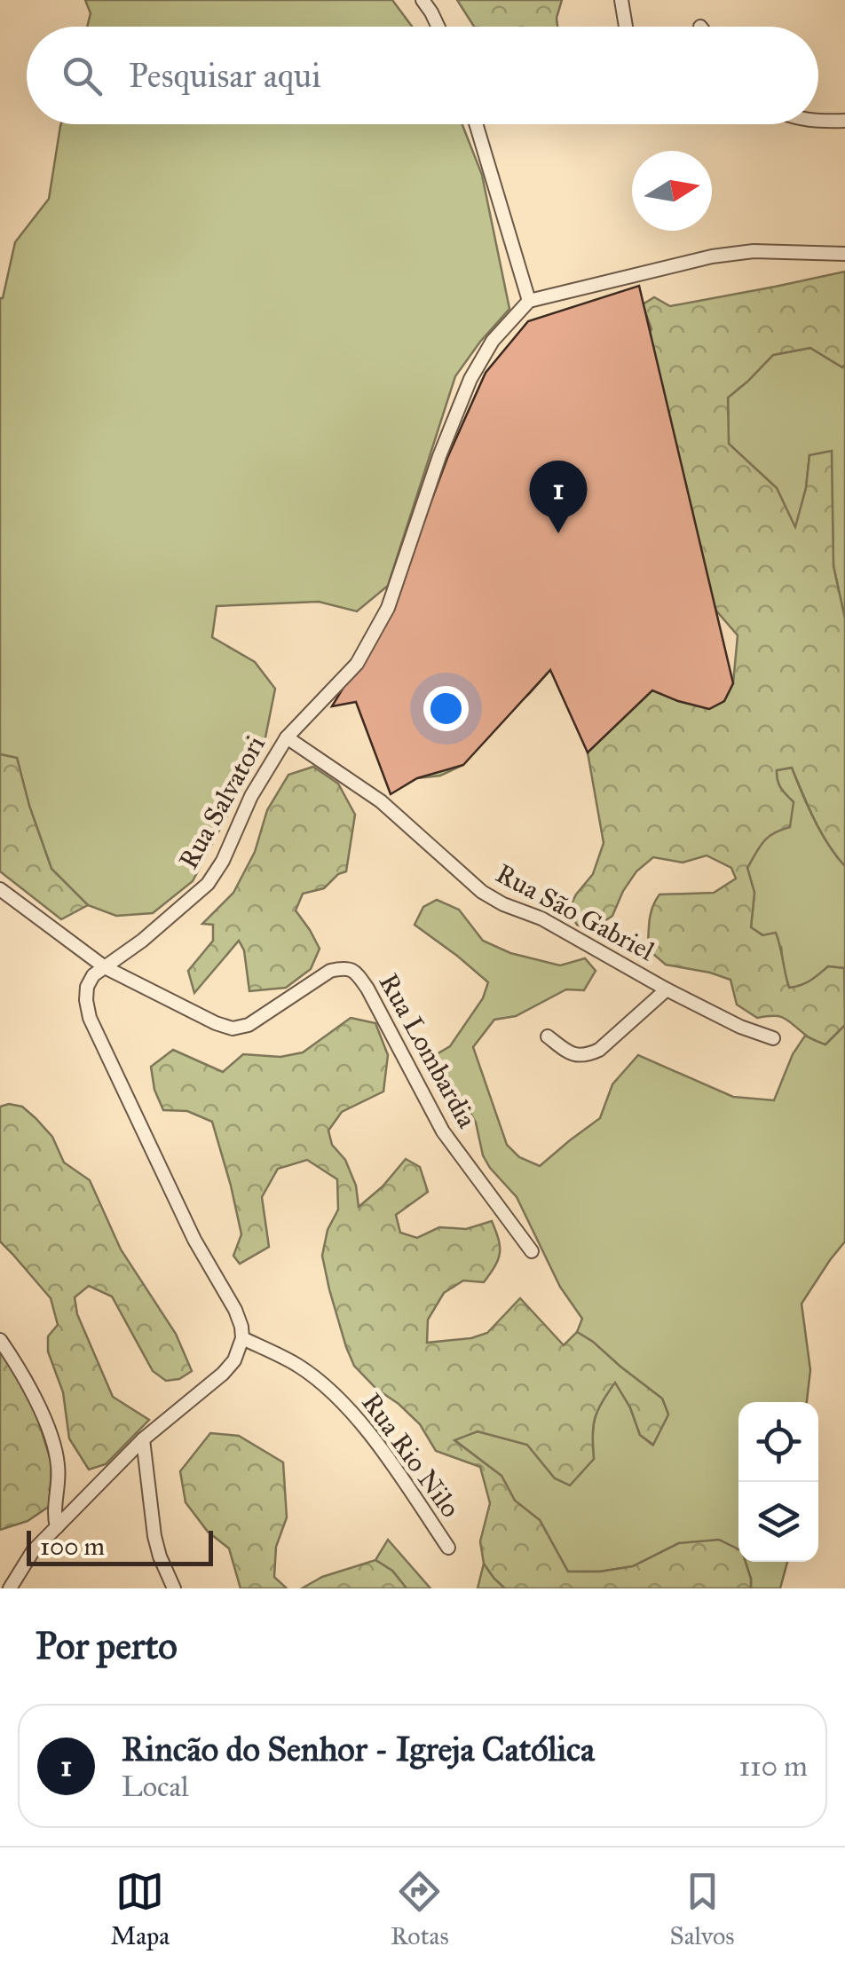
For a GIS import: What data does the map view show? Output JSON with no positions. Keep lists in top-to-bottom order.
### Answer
{
  "streets": {
    "street": [
      "Rua Salvatori",
      "Rua São Gabriel",
      "Rua Lombardia",
      "Rua Rio Nilo"
    ]
  },
  "crossings": [
    ["Rua Salvatori", "Rua São Gabriel"],
    ["Rua Salvatori", "Rua Lombardia"],
    ["Rua Salvatori", "Rua Rio Nilo"]
  ],
  "scale_bar": "100 m",
  "north": "right",
  "page": {
    "search": "Pesquisar aqui",
    "pins": "1",
    "scale": "100 m",
    "heading": "Por perto",
    "list": [
      {
        "mark": "1",
        "name": "Rincão do Senhor - Igreja Católica",
        "note": "Local",
        "value": "110 m"
      }
    ],
    "nav": ["Mapa", "Rotas", "Salvos"]
  }
}
